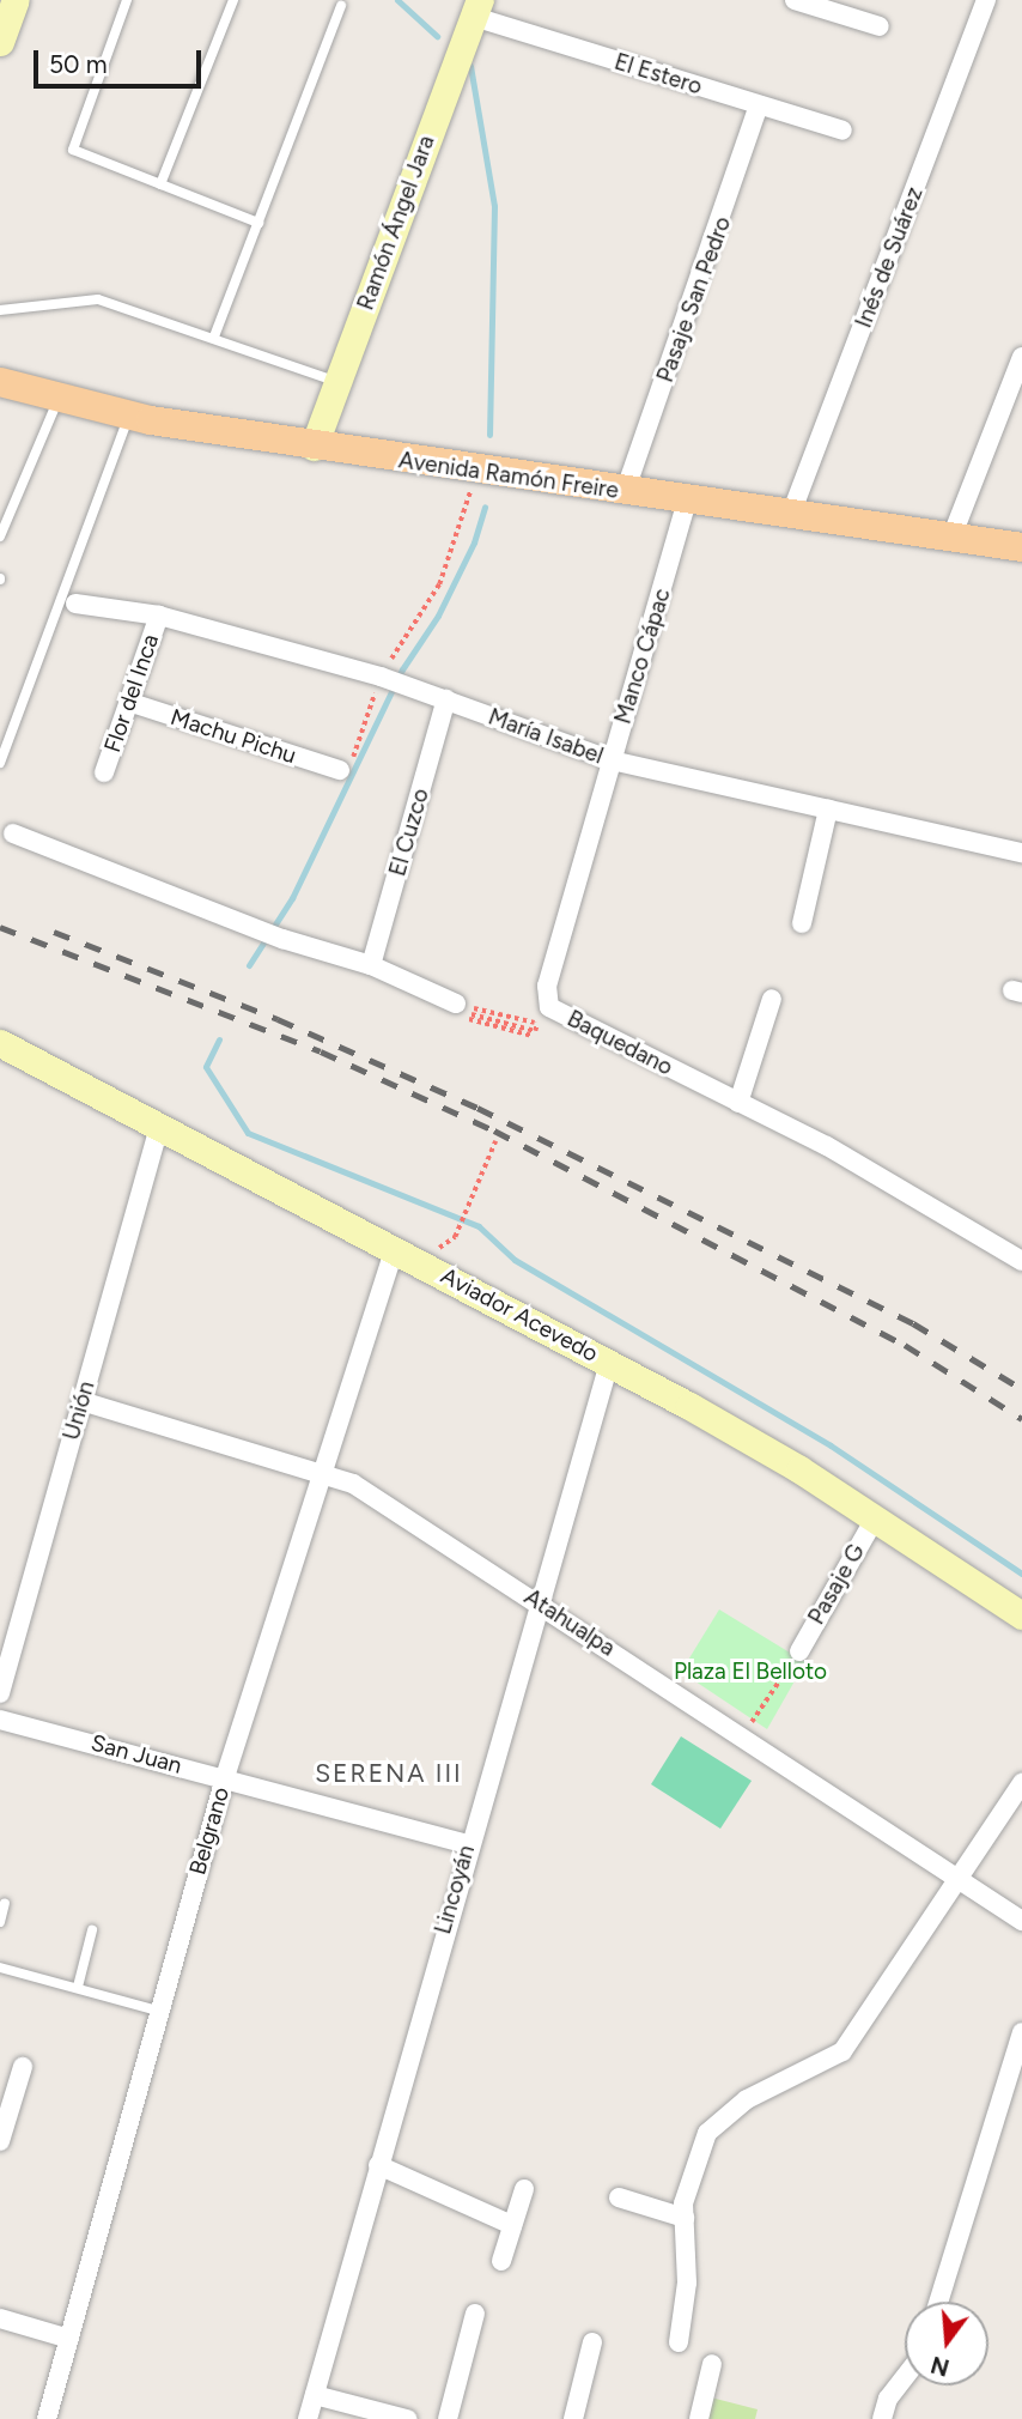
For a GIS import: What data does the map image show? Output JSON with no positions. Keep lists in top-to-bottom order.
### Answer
{
  "streets": {
    "main road": ["Ramón Ángel Jara", "Avenida Ramón Freire", "Aviador Acevedo"],
    "street": [
      "El Estero",
      "Inés de Suárez",
      "Pasaje San Pedro",
      "Manco Cápac",
      "Flor del Inca",
      "Machu Pichu",
      "María Isabel",
      "El Cuzco",
      "Baquedano",
      "Unión",
      "Pasaje G",
      "Atahualpa",
      "San Juan",
      "Belgrano",
      "Lincoyán"
    ]
  },
  "crossings": [
    ["El Estero", "Ramón Ángel Jara"],
    ["El Estero", "Pasaje San Pedro"],
    ["Ramón Ángel Jara", "Avenida Ramón Freire"],
    ["Inés de Suárez", "Avenida Ramón Freire"],
    ["Pasaje San Pedro", "Avenida Ramón Freire"],
    ["Avenida Ramón Freire", "Manco Cápac"],
    ["Manco Cápac", "María Isabel"],
    ["Manco Cápac", "Baquedano"],
    ["Flor del Inca", "Machu Pichu"],
    ["Flor del Inca", "María Isabel"],
    ["María Isabel", "El Cuzco"],
    ["Aviador Acevedo", "Unión"],
    ["Aviador Acevedo", "Pasaje G"],
    ["Aviador Acevedo", "Belgrano"],
    ["Aviador Acevedo", "Lincoyán"],
    ["Unión", "Atahualpa"],
    ["Atahualpa", "Belgrano"],
    ["Atahualpa", "Lincoyán"],
    ["San Juan", "Belgrano"],
    ["San Juan", "Lincoyán"]
  ],
  "districts": ["SERENA III"],
  "parks": ["Plaza El Belloto"],
  "scale_bar": "50 m",
  "north": "bottom"
}
